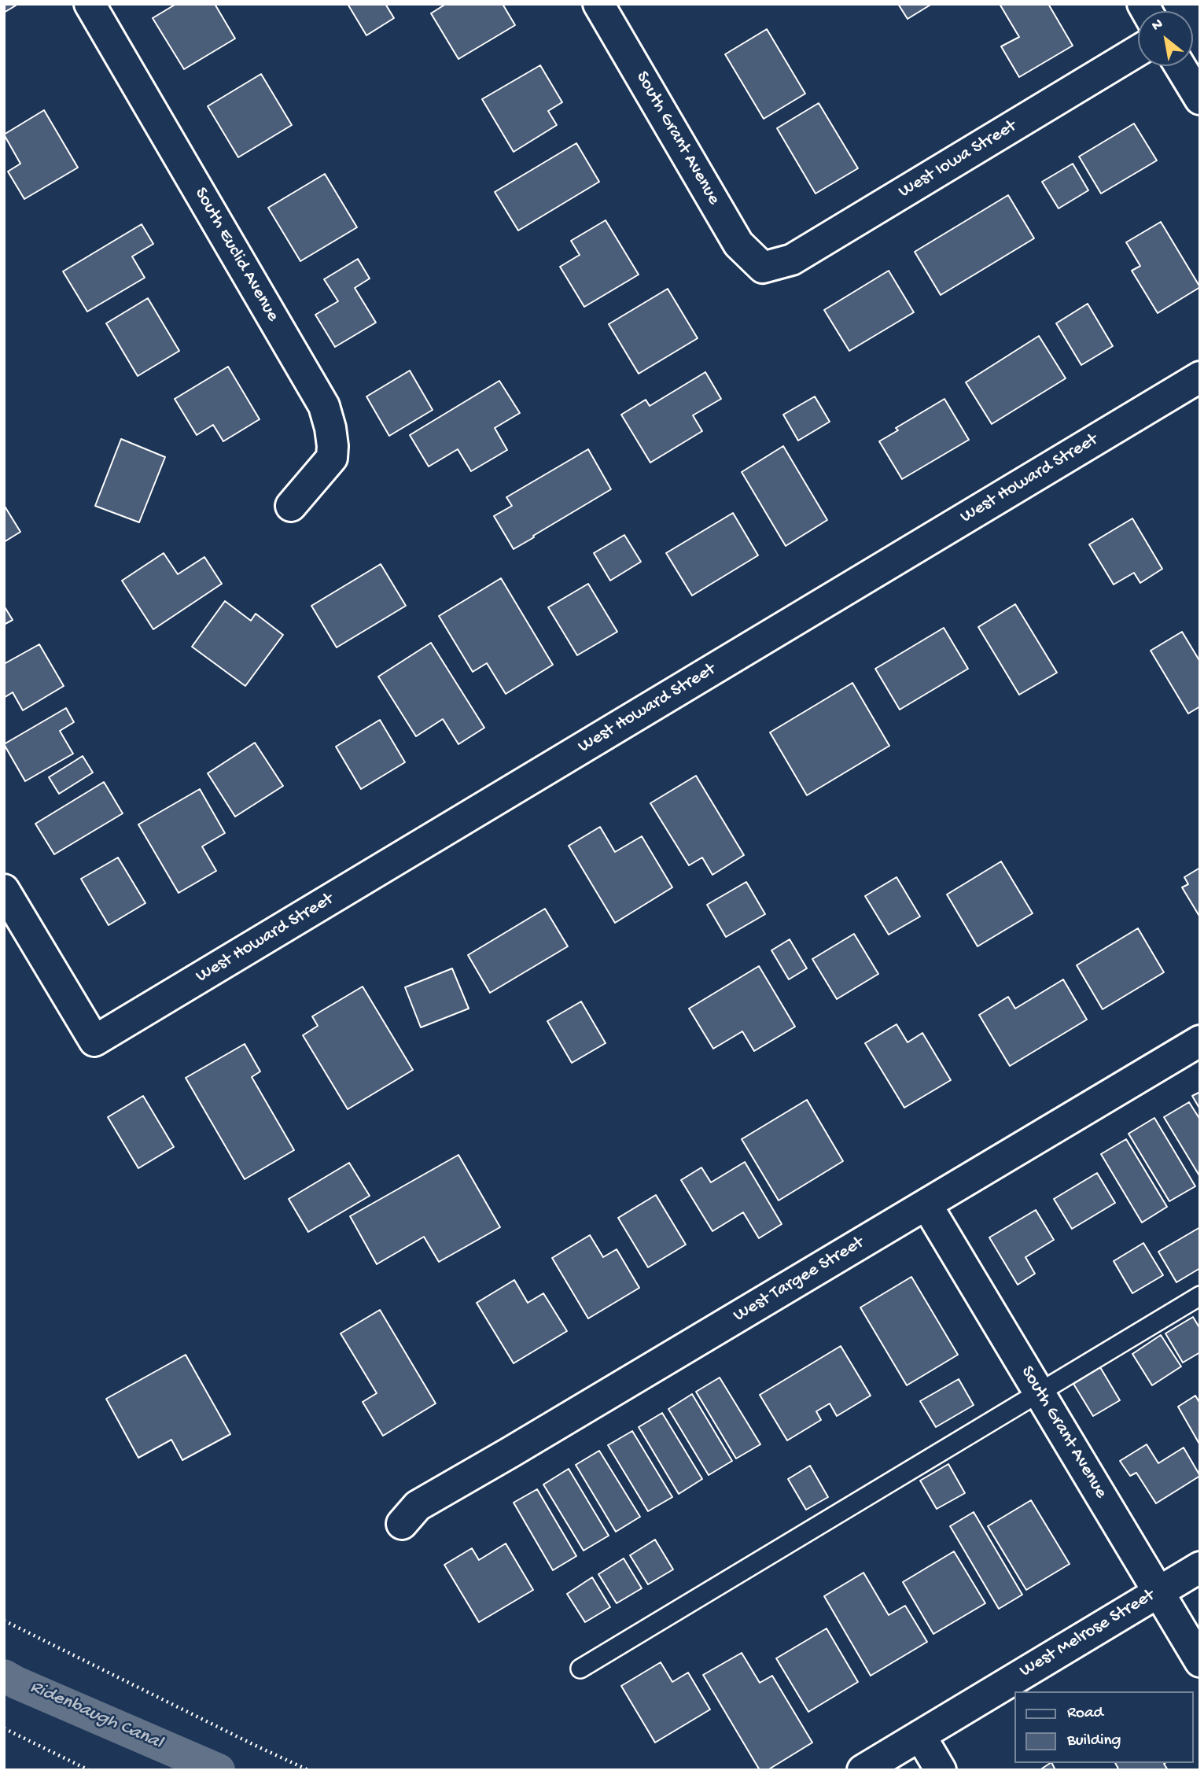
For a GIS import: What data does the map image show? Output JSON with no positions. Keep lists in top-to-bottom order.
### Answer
{
  "streets": {
    "street": [
      "South Grant Avenue",
      "West Iowa Street",
      "South Euclid Avenue",
      "West Howard Street",
      "West Targee Street",
      "West Melrose Street"
    ]
  },
  "crossings": [
    ["South Grant Avenue", "West Iowa Street"],
    ["South Grant Avenue", "West Targee Street"],
    ["South Grant Avenue", "West Melrose Street"]
  ],
  "water": ["Ridenbaugh Canal"],
  "legend": ["Road", "Building"],
  "north": "top left"
}
